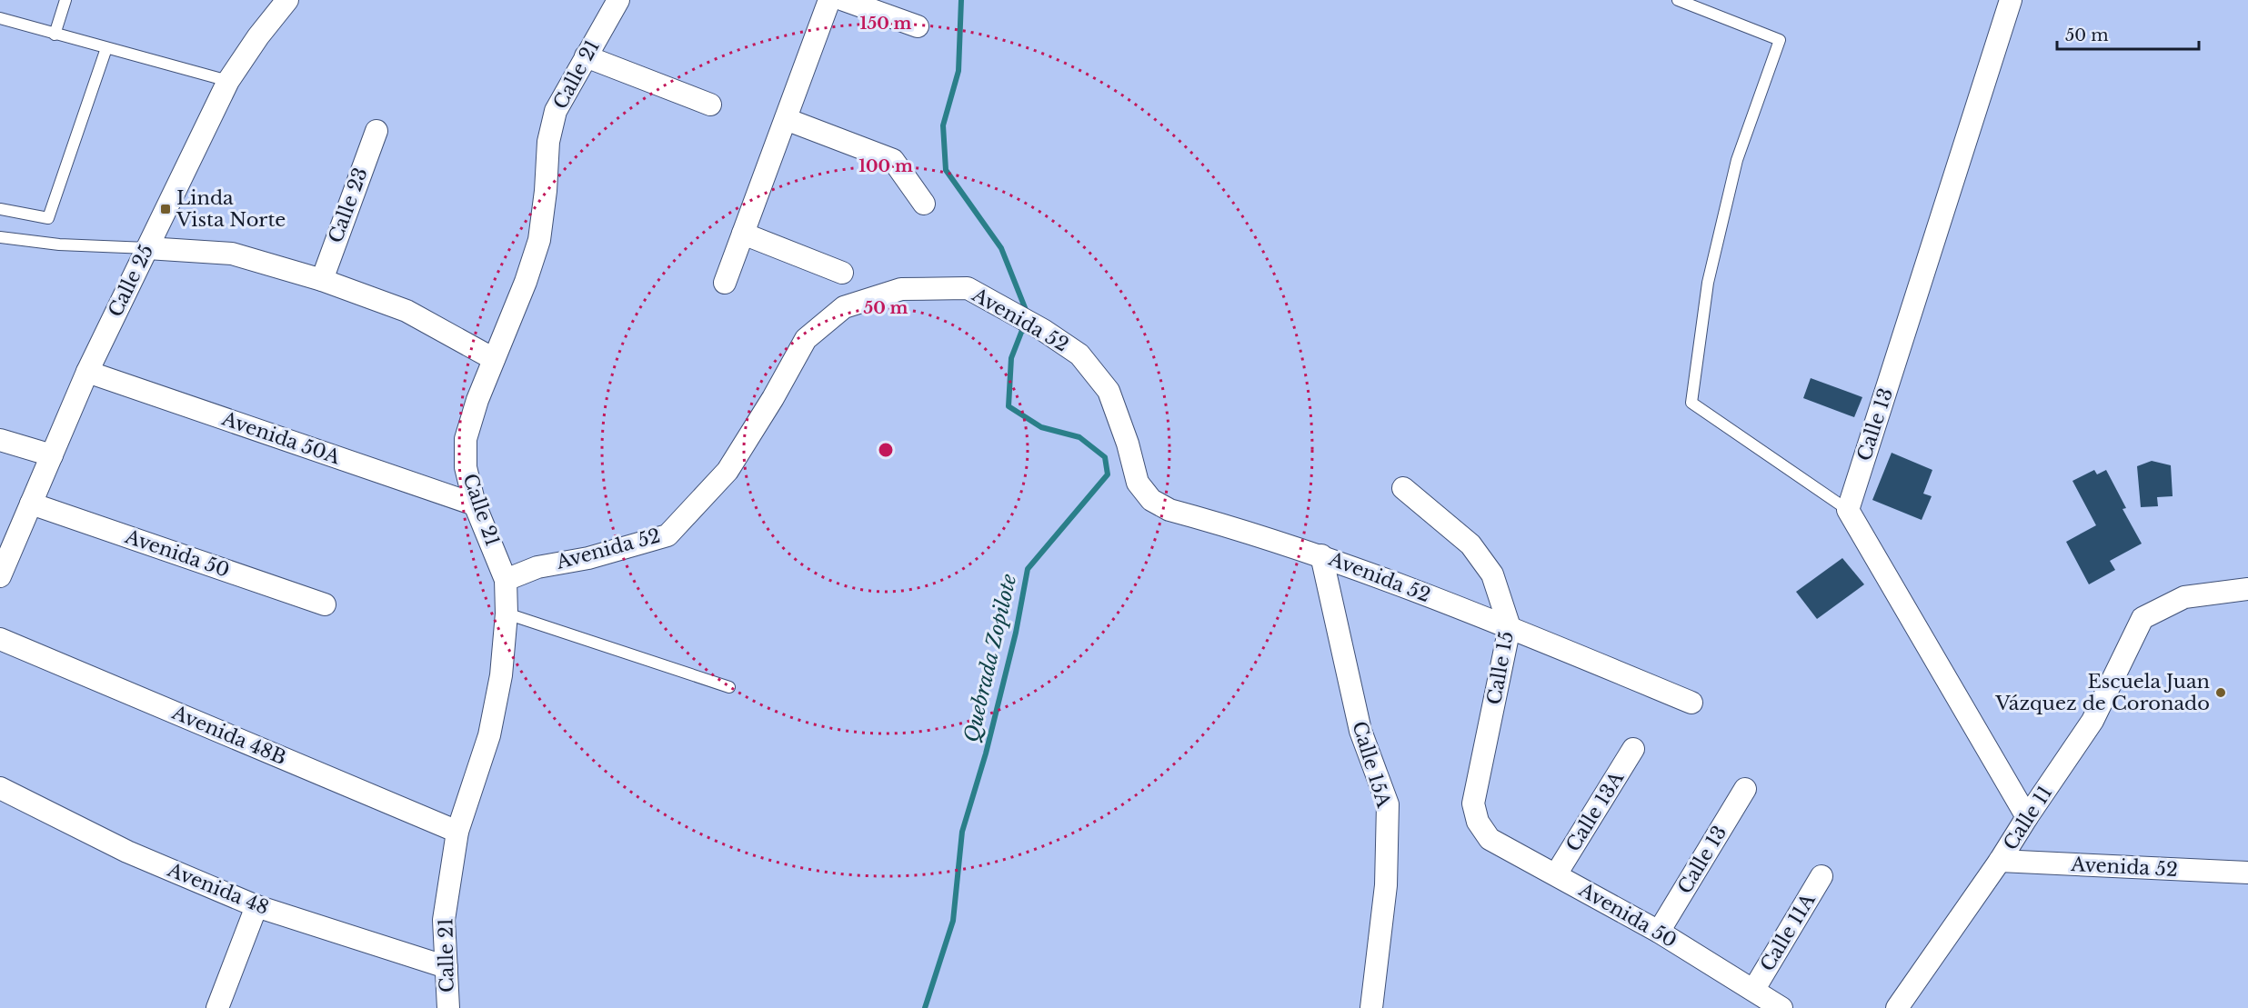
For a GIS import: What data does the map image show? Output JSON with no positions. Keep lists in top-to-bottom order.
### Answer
{
  "streets": {
    "street": [
      "Calle 21",
      "Calle 23",
      "Calle 25",
      "Avenida 52",
      "Calle 13",
      "Avenida 50A",
      "Avenida 50",
      "Calle 15",
      "Avenida 48B",
      "Calle 15A",
      "Calle 13A",
      "Calle 11",
      "Avenida 48",
      "Calle 11A"
    ]
  },
  "crossings": [
    ["Calle 21", "Avenida 52"],
    ["Calle 21", "Avenida 50A"],
    ["Calle 21", "Avenida 48B"],
    ["Calle 21", "Avenida 48"],
    ["Calle 25", "Avenida 50A"],
    ["Calle 25", "Avenida 50"],
    ["Avenida 52", "Calle 15"],
    ["Avenida 52", "Calle 15A"],
    ["Avenida 52", "Calle 11"],
    ["Calle 13", "Avenida 50"],
    ["Avenida 50", "Calle 15"],
    ["Avenida 50", "Calle 13A"],
    ["Avenida 50", "Calle 11A"]
  ],
  "water": ["Quebrada Zopilote"],
  "places": {
    "transit": ["Linda Vista Norte"],
    "other": ["Escuela Juan Vázquez de Coronado"]
  },
  "scale_bar": "50 m",
  "rings": ["150 m", "100 m", "50 m"]
}
